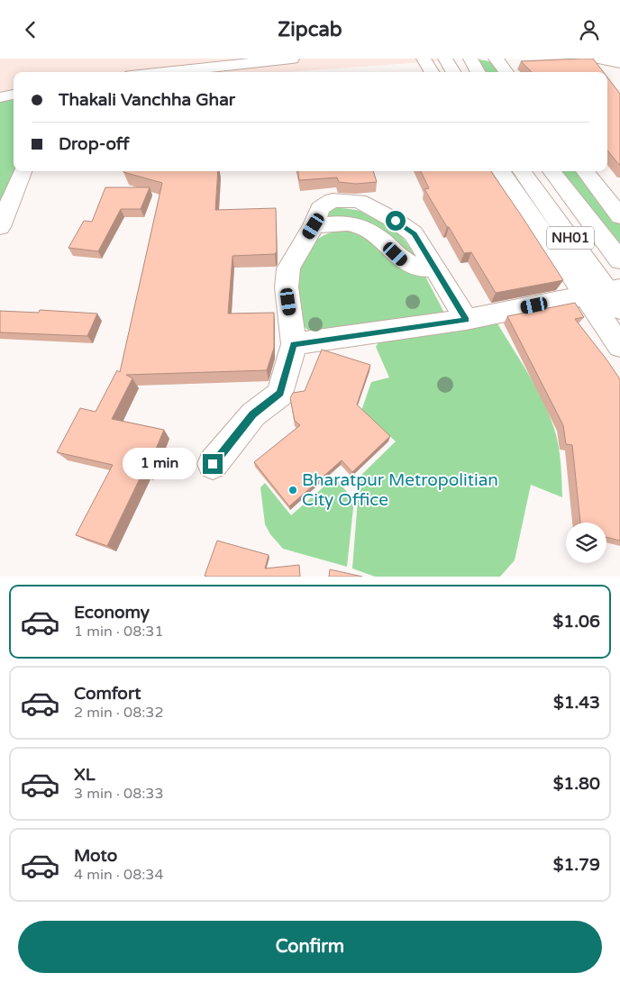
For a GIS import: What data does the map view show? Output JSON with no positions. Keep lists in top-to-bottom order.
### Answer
{
  "streets": {
    "main road": ["NH01"]
  },
  "places": ["Bharatpur Metropolitian City Office"],
  "page": {
    "header": "Zipcab",
    "banner": ["Thakali Vanchha Ghar", "Drop-off"],
    "bubble": "1 min",
    "list": [
      {
        "name": "Economy",
        "note": "1 min · 08:31",
        "value": "$1.06"
      },
      {
        "name": "Comfort",
        "note": "2 min · 08:32",
        "value": "$1.43"
      },
      {
        "name": "XL",
        "note": "3 min · 08:33",
        "value": "$1.80"
      },
      {
        "name": "Moto",
        "note": "4 min · 08:34",
        "value": "$1.79"
      }
    ],
    "buttons": "Confirm"
  }
}
